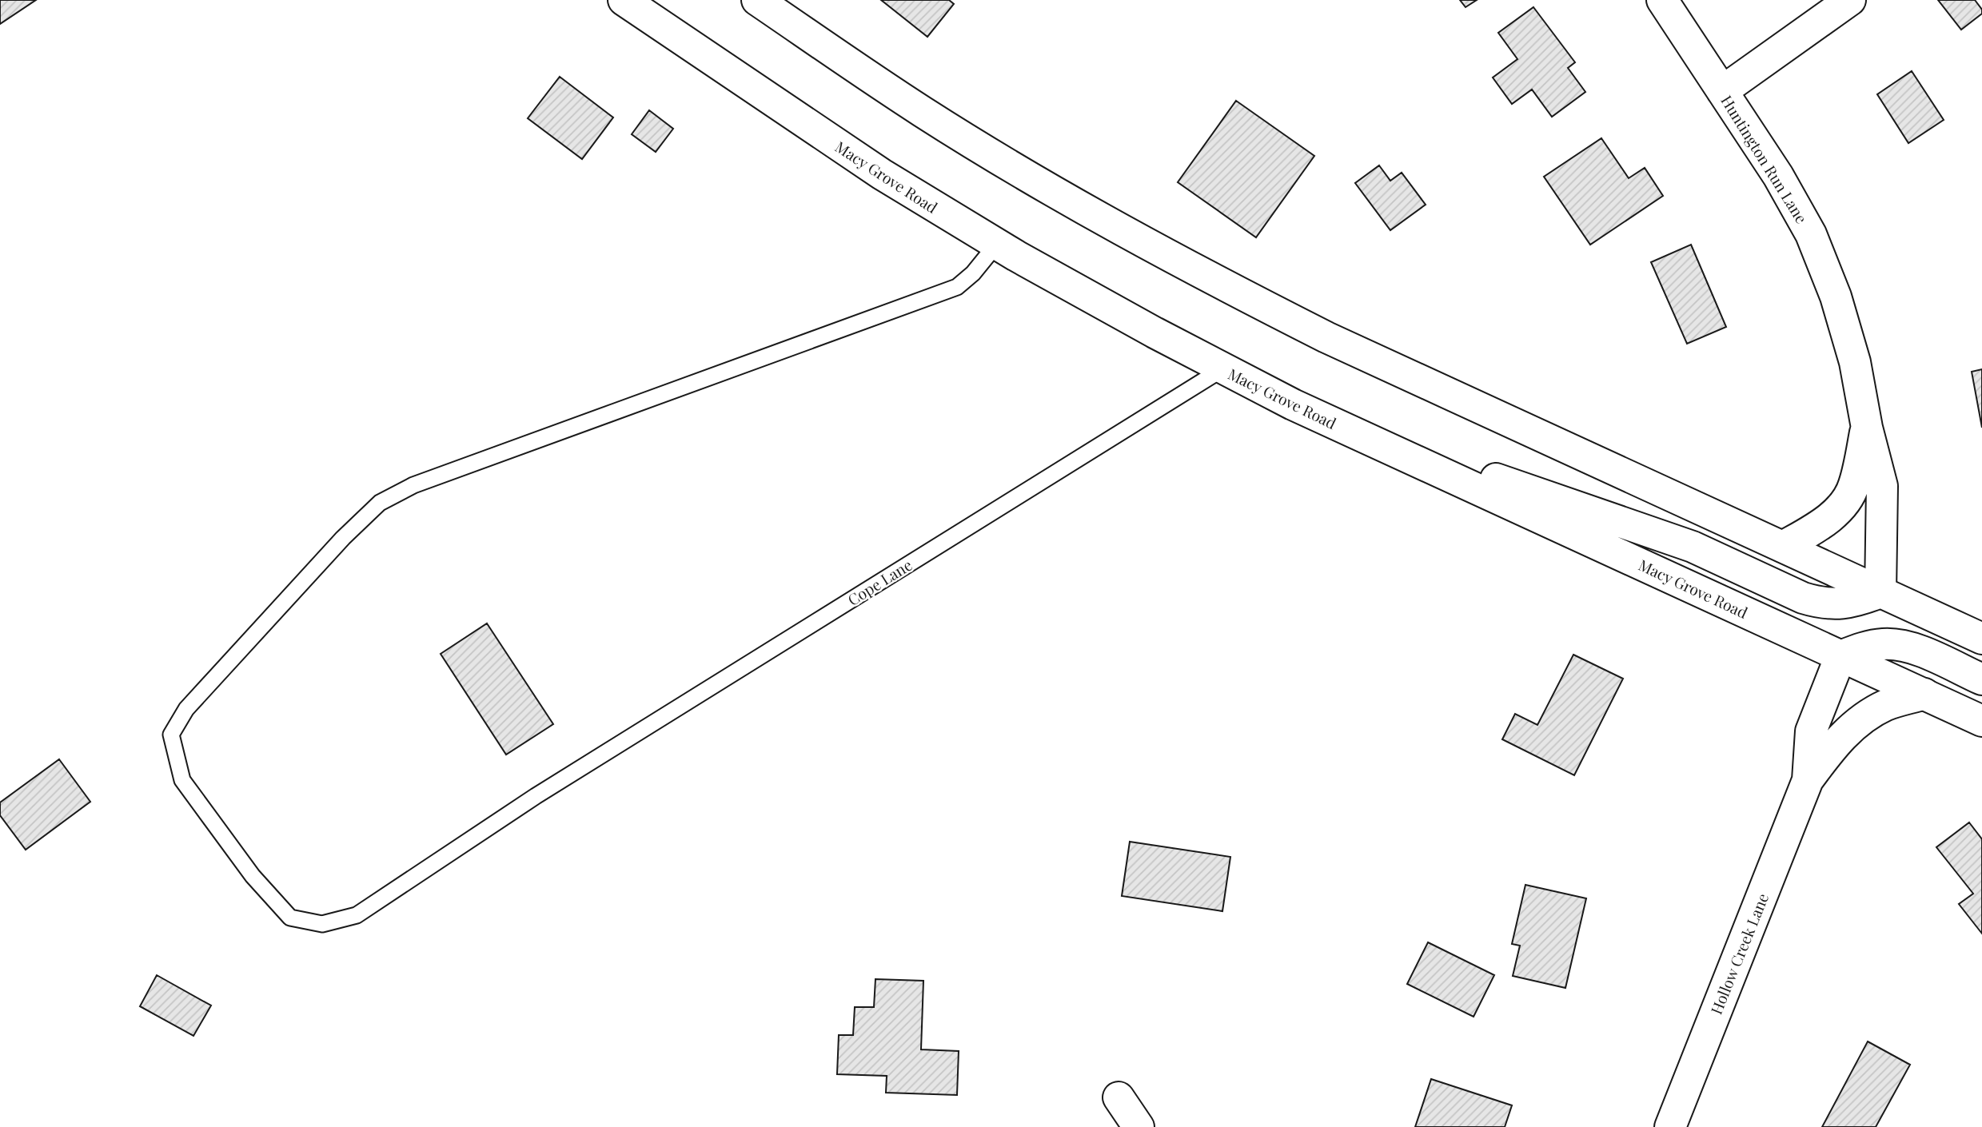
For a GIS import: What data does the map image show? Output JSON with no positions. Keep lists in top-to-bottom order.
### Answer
{
  "streets": {
    "main road": ["Huntington Run Lane", "Macy Grove Road", "Hollow Creek Lane"],
    "lane": ["Cope Lane"]
  },
  "crossings": [
    ["Macy Grove Road", "Cope Lane"],
    ["Macy Grove Road", "Hollow Creek Lane"]
  ]
}
